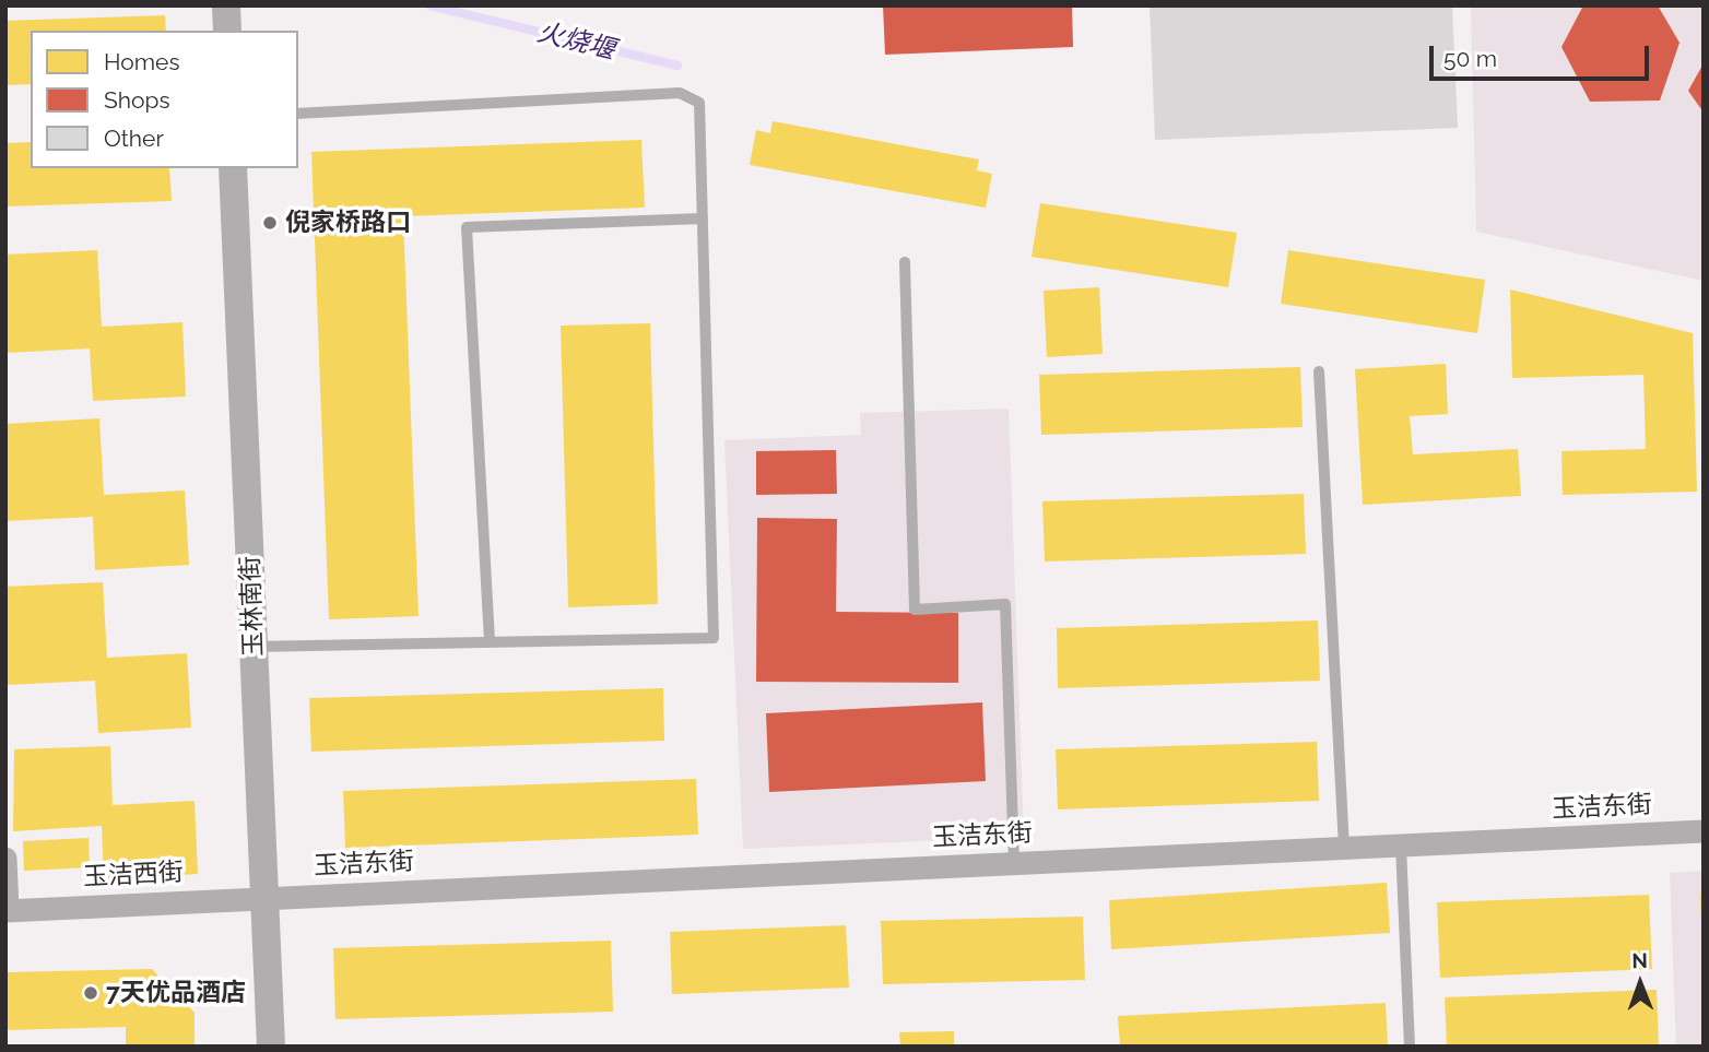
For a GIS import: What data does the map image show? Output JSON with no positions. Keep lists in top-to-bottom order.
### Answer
{
  "streets": {
    "street": ["玉林南街", "玉洁东街", "玉洁西街"]
  },
  "crossings": [
    ["玉林南街", "玉洁东街"],
    ["玉林南街", "玉洁西街"],
    ["玉洁东街", "玉洁西街"]
  ],
  "water": ["火烧堰"],
  "places": ["倪家桥路口", "7天优品酒店"],
  "legend": ["Homes", "Shops", "Other"],
  "scale_bar": "50 m",
  "north": "top"
}
